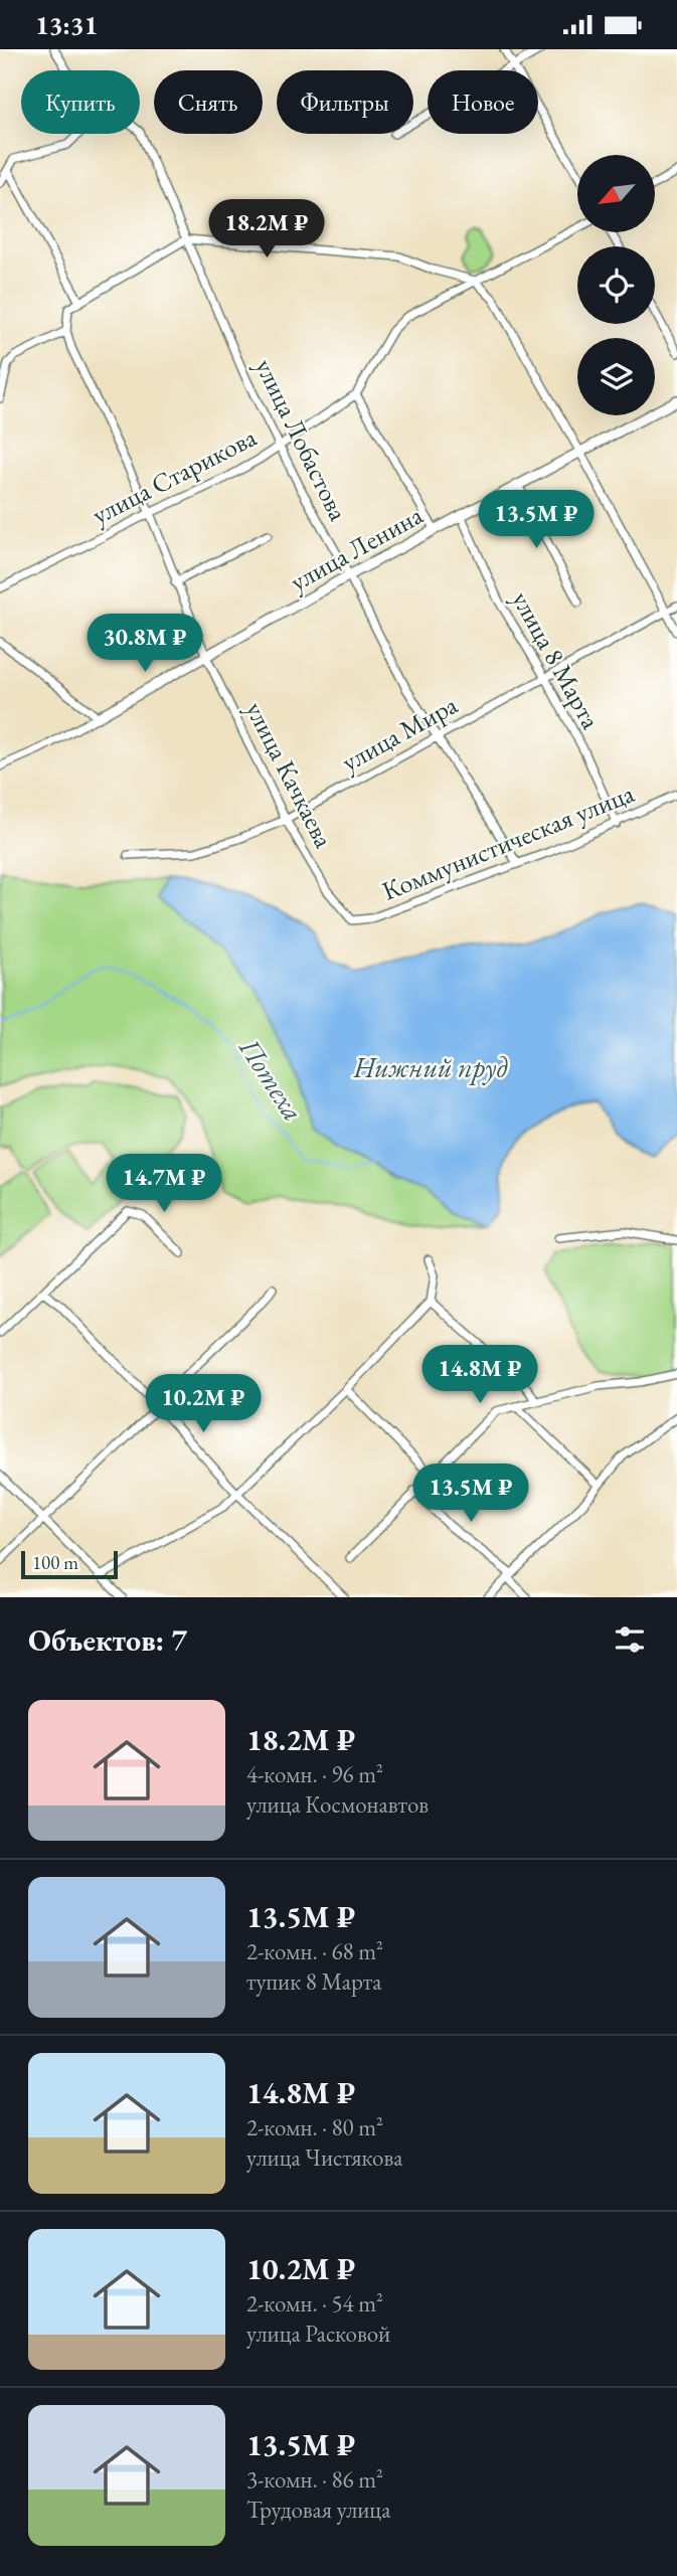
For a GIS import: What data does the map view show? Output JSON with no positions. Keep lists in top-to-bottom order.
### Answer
{
  "streets": {
    "street": [
      "улица Лобастова",
      "улица Старикова",
      "улица Ленина",
      "улица 8 Марта",
      "улица Мира",
      "улица Качкаева",
      "Коммунистическая улица"
    ]
  },
  "crossings": [
    ["улица Лобастова", "улица Старикова"],
    ["улица Лобастова", "улица Ленина"],
    ["улица Лобастова", "улица Мира"],
    ["улица Лобастова", "Коммунистическая улица"],
    ["улица Старикова", "улица Качкаева"],
    ["улица Ленина", "улица 8 Марта"],
    ["улица Ленина", "улица Качкаева"],
    ["улица 8 Марта", "улица Мира"],
    ["улица 8 Марта", "Коммунистическая улица"],
    ["улица Мира", "улица Качкаева"],
    ["улица Качкаева", "Коммунистическая улица"]
  ],
  "water": ["Нижний пруд", "Потеха"],
  "scale_bar": "100 m",
  "north": "bottom left",
  "page": {
    "status": "13:31",
    "chip": [
      "Купить",
      "Снять",
      "Фильтры",
      "Новое"
    ],
    "price": [
      "18.2M ₽",
      "13.5M ₽",
      "30.8M ₽",
      "14.7M ₽",
      "14.8M ₽",
      "10.2M ₽",
      "13.5M ₽"
    ],
    "scale": "100 m",
    "heading": "Объектов: 7",
    "list": [
      {
        "name": "18.2M ₽",
        "note": "4-комн. · 96 m² · улица Космонавтов"
      },
      {
        "name": "13.5M ₽",
        "note": "2-комн. · 68 m² · тупик 8 Марта"
      },
      {
        "name": "14.8M ₽",
        "note": "2-комн. · 80 m² · улица Чистякова"
      },
      {
        "name": "10.2M ₽",
        "note": "2-комн. · 54 m² · улица Расковой"
      },
      {
        "name": "13.5M ₽",
        "note": "3-комн. · 86 m² · Трудовая улица"
      }
    ]
  }
}
